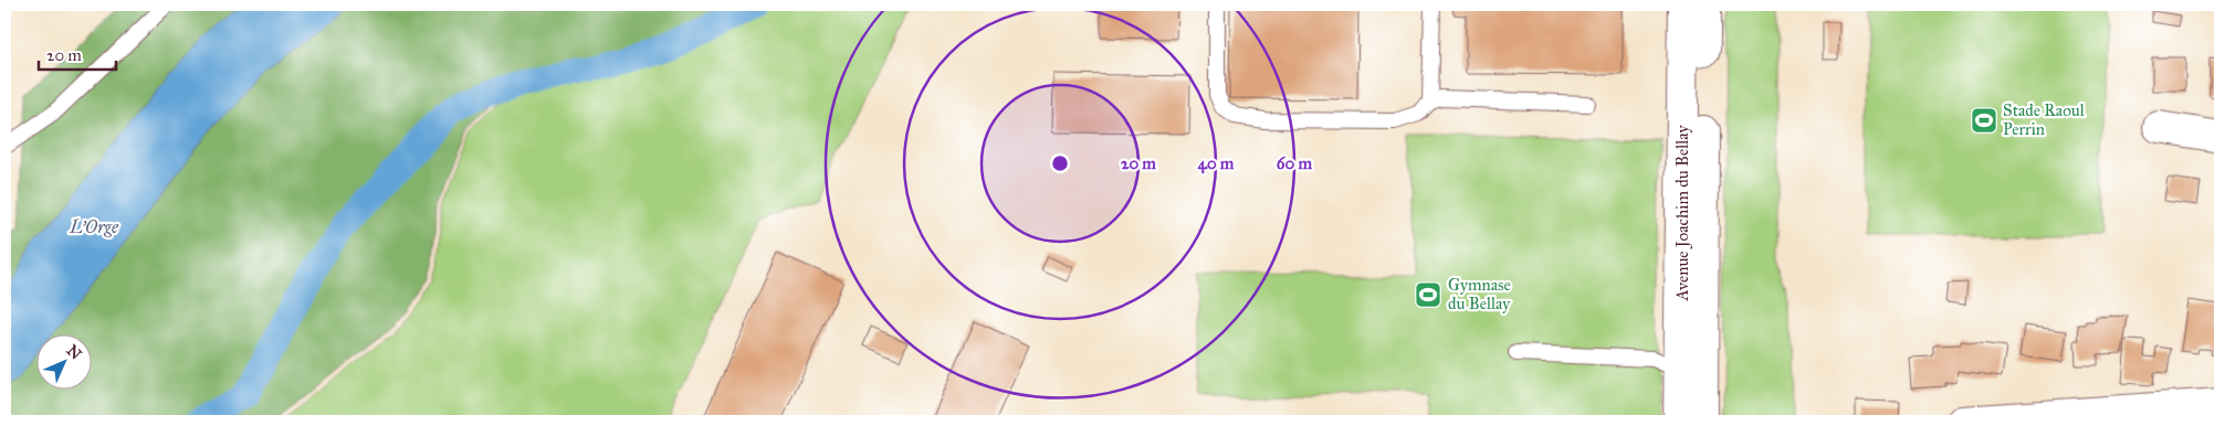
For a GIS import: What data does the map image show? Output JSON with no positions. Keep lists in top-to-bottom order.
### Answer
{
  "streets": {
    "street": ["Avenue Joachim du Bellay"]
  },
  "water": ["L'Orge"],
  "places": {
    "sports": ["Stade Raoul Perrin", "Gymnase du Bellay"]
  },
  "scale_bar": "20 m",
  "north": "top right",
  "rings": ["20 m", "40 m", "60 m"]
}
